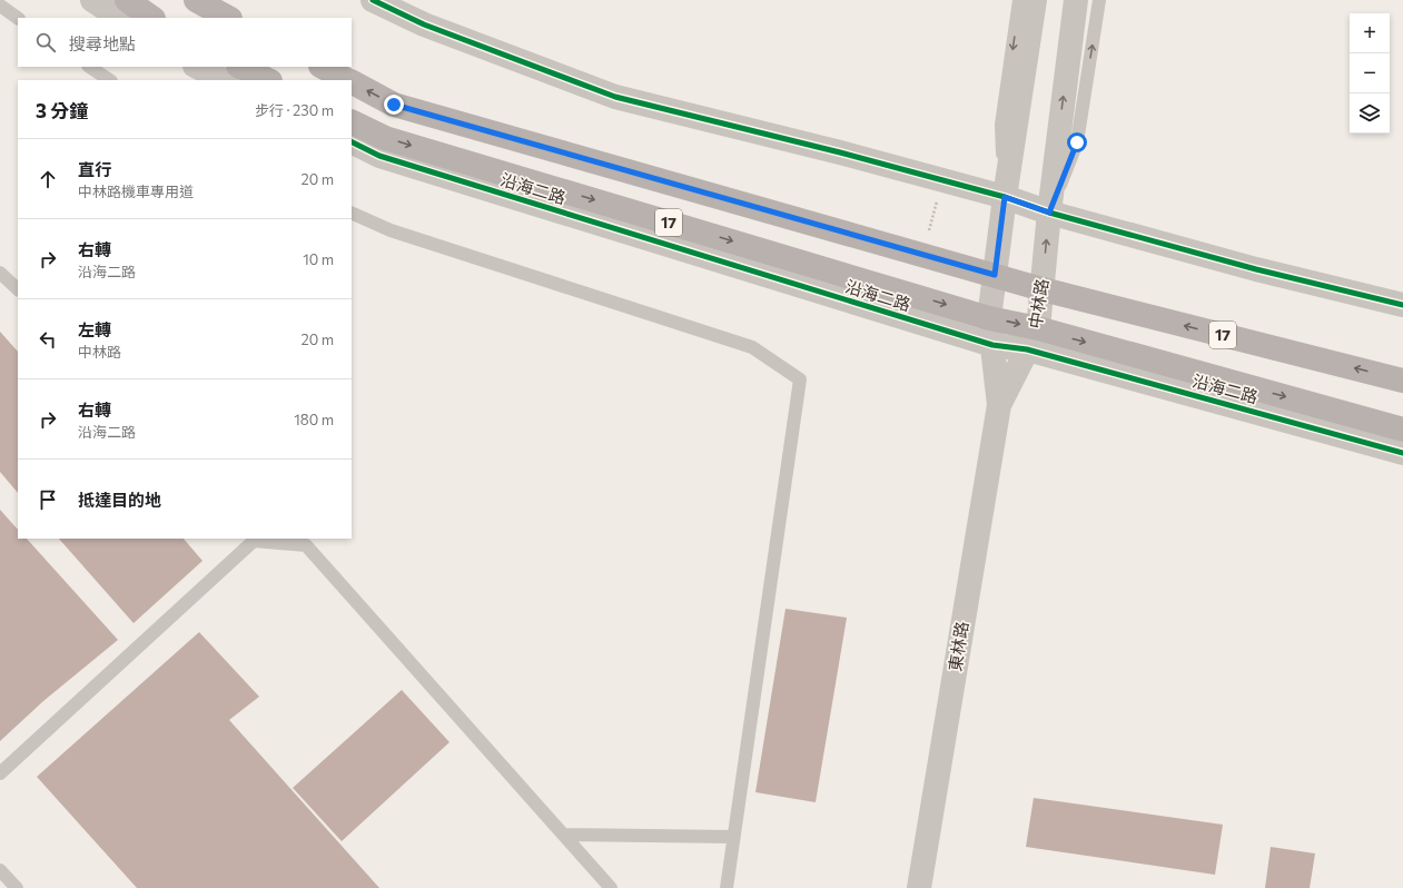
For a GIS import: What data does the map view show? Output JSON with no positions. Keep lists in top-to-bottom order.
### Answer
{
  "streets": {
    "main road": ["沿海二路", "17"],
    "street": ["中林路", "東林路"]
  },
  "crossings": [
    ["沿海二路", "中林路"],
    ["17", "中林路"],
    ["中林路", "東林路"]
  ],
  "page": {
    "map_buttons": ["+", "−"],
    "search": "搜尋地點",
    "heading": ["3 分鐘", "步行 · 230 m"],
    "list": [
      ["直行", "中林路機車專用道", "20 m"],
      ["右轉", "沿海二路", "10 m"],
      ["左轉", "中林路", "20 m"],
      ["右轉", "沿海二路", "180 m"],
      "抵達目的地"
    ]
  }
}
